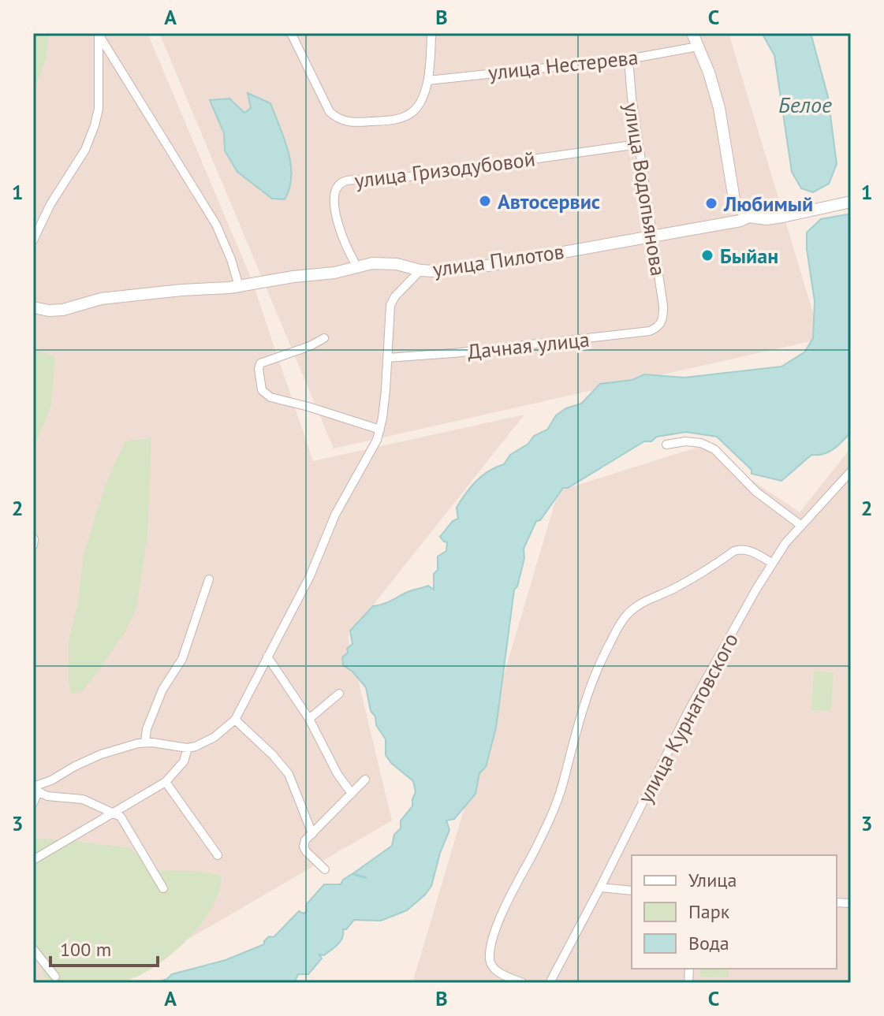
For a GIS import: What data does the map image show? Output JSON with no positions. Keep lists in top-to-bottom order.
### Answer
{
  "streets": {
    "street": [
      "улица Нестерева",
      "улица Гризодубовой",
      "улица Водопьянова",
      "улица Пилотов",
      "Дачная улица",
      "улица Курнатовского"
    ]
  },
  "crossings": [
    ["улица Нестерева", "улица Водопьянова"],
    ["улица Гризодубовой", "улица Водопьянова"],
    ["улица Гризодубовой", "улица Пилотов"],
    ["улица Водопьянова", "улица Пилотов"],
    ["улица Водопьянова", "Дачная улица"]
  ],
  "water": ["Белое"],
  "places": ["Автосервис", "Любимый", "Быйан"],
  "legend": ["Улица", "Парк", "Вода"],
  "scale_bar": "100 m",
  "grid": {
    "columns": ["A", "B", "C"],
    "rows": ["1", "2", "3"]
  }
}
